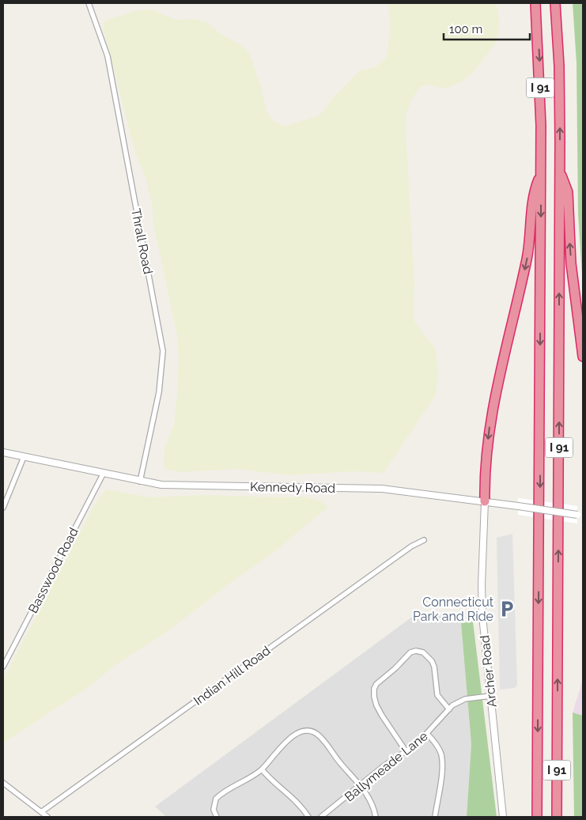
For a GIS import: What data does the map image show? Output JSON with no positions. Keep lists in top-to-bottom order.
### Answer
{
  "streets": {
    "highway": ["I 91"],
    "street": [
      "Thrall Road",
      "Kennedy Road",
      "Basswood Road",
      "Archer Road",
      "Indian Hill Road",
      "Ballymeade Lane"
    ]
  },
  "crossings": [
    ["Thrall Road", "Kennedy Road"],
    ["Kennedy Road", "Basswood Road"],
    ["Kennedy Road", "Archer Road"],
    ["Archer Road", "Ballymeade Lane"]
  ],
  "places": {
    "parking": ["Connecticut Park and Ride"]
  },
  "scale_bar": "100 m"
}
